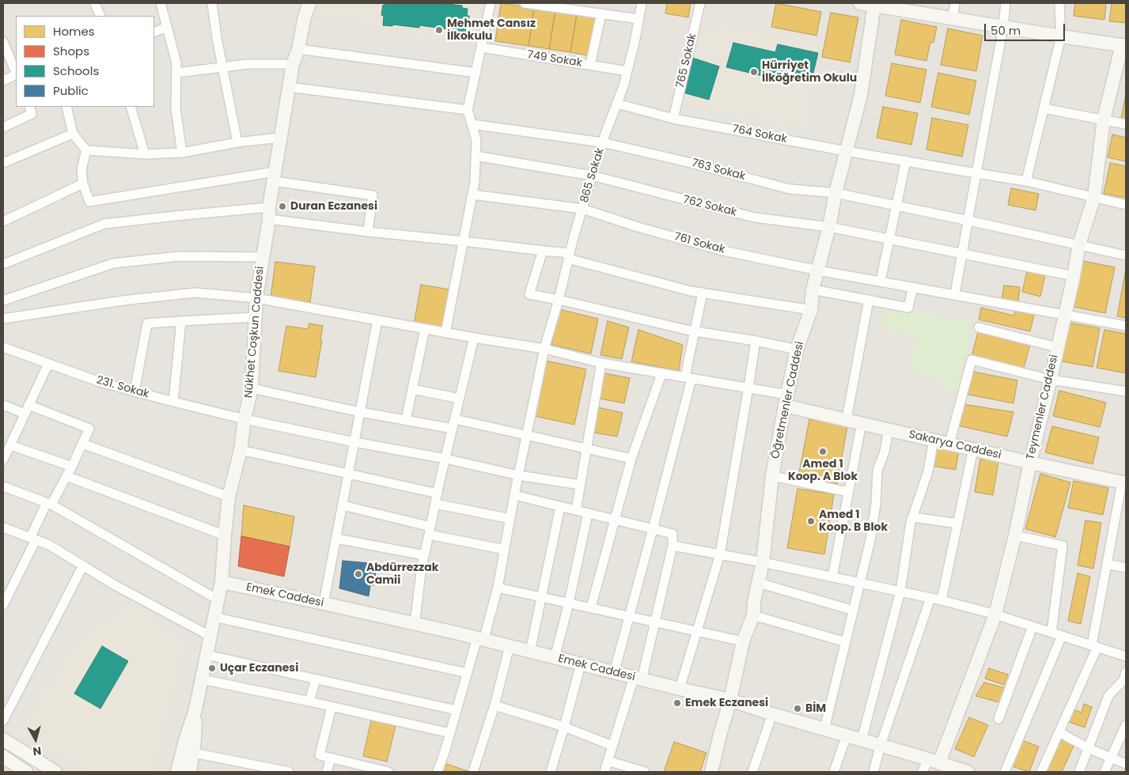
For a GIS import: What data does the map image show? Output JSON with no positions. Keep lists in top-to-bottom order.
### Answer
{
  "streets": {
    "street": [
      "749 Sokak",
      "765 Sokak",
      "764 Sokak",
      "763 Sokak",
      "865 Sokak",
      "762 Sokak",
      "761 Sokak",
      "Nükhet Coşkun Caddesi",
      "231. Sokak",
      "Öğretmenler Caddesi",
      "Teymenler Caddesi",
      "Sakarya Caddesi",
      "Emek Caddesi"
    ]
  },
  "crossings": [
    ["749 Sokak", "865 Sokak"],
    ["765 Sokak", "764 Sokak"],
    ["764 Sokak", "Öğretmenler Caddesi"],
    ["764 Sokak", "Teymenler Caddesi"],
    ["763 Sokak", "865 Sokak"],
    ["763 Sokak", "Öğretmenler Caddesi"],
    ["763 Sokak", "Teymenler Caddesi"],
    ["865 Sokak", "762 Sokak"],
    ["865 Sokak", "761 Sokak"],
    ["865 Sokak", "231. Sokak"],
    ["865 Sokak", "Emek Caddesi"],
    ["762 Sokak", "Öğretmenler Caddesi"],
    ["762 Sokak", "Teymenler Caddesi"],
    ["761 Sokak", "Öğretmenler Caddesi"],
    ["761 Sokak", "Teymenler Caddesi"],
    ["Nükhet Coşkun Caddesi", "231. Sokak"],
    ["Nükhet Coşkun Caddesi", "Emek Caddesi"],
    ["Öğretmenler Caddesi", "Sakarya Caddesi"],
    ["Öğretmenler Caddesi", "Emek Caddesi"],
    ["Teymenler Caddesi", "Sakarya Caddesi"],
    ["Teymenler Caddesi", "Emek Caddesi"]
  ],
  "places": [
    "Mehmet Cansız İlkokulu",
    "Hürriyet İlköğretim Okulu",
    "Duran Eczanesi",
    "Amed 1 Koop. A Blok",
    "Amed 1 Koop. B Blok",
    "Abdürrezzak Camii",
    "Uçar Eczanesi",
    "Emek Eczanesi",
    "BİM"
  ],
  "legend": [
    "Homes",
    "Shops",
    "Schools",
    "Public"
  ],
  "scale_bar": "50 m",
  "north": "bottom"
}
